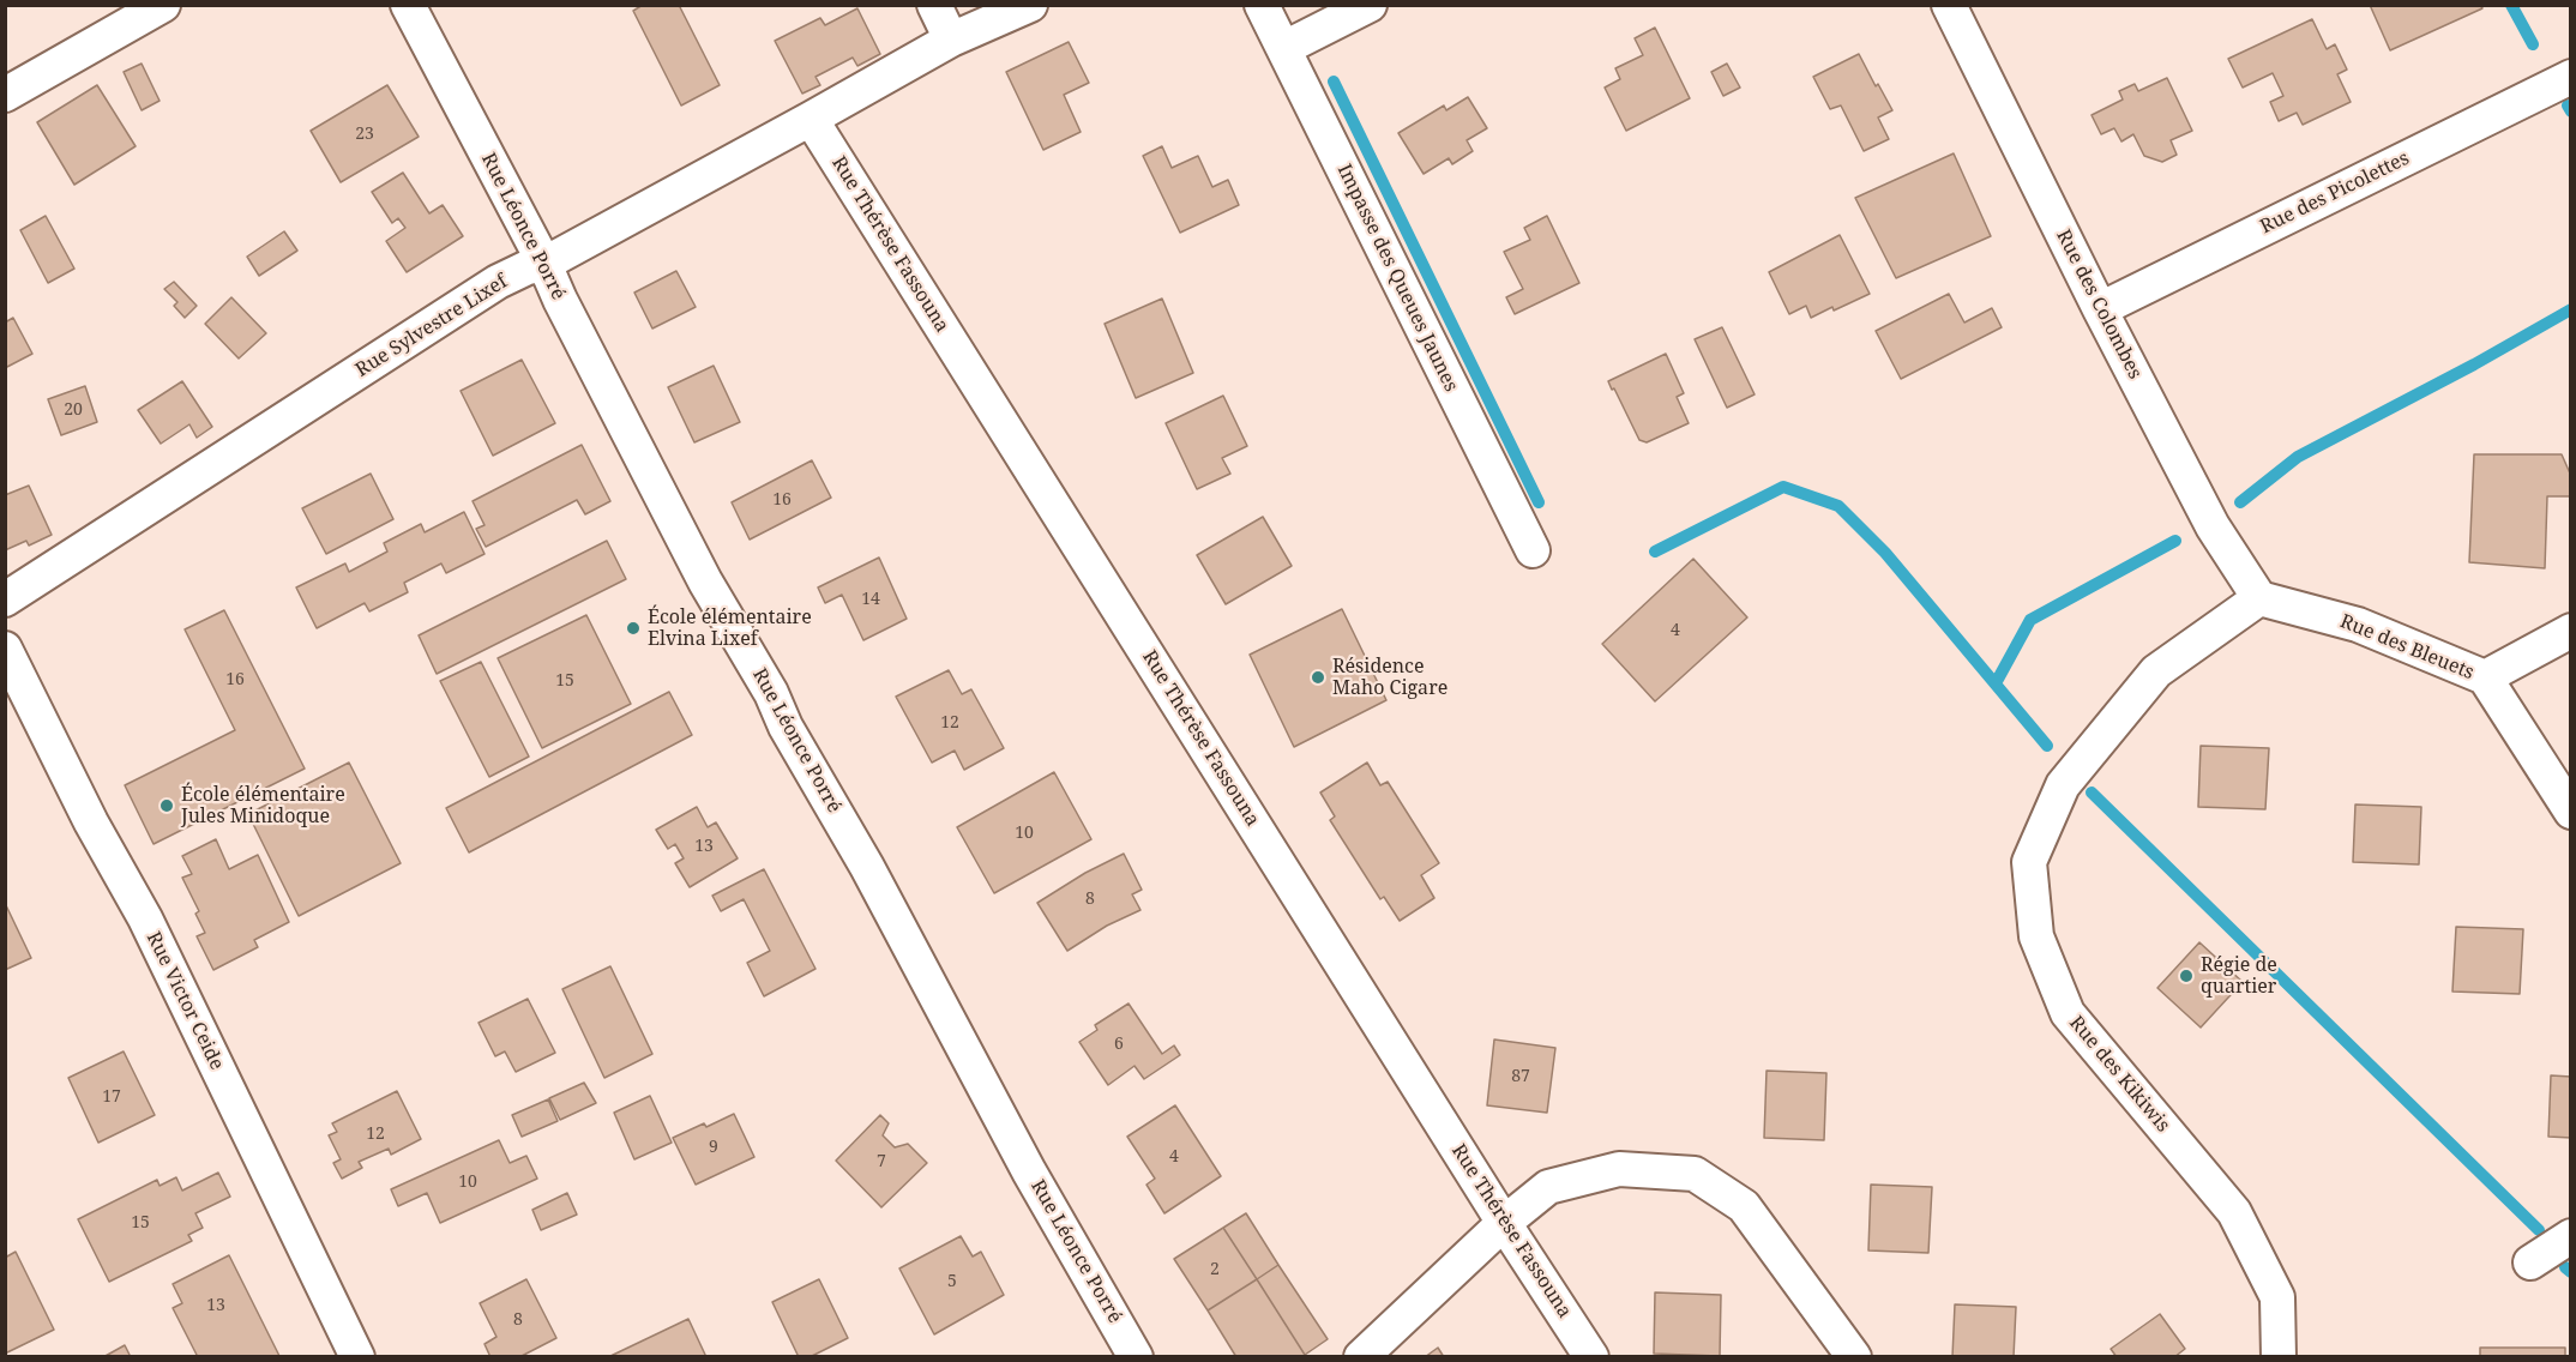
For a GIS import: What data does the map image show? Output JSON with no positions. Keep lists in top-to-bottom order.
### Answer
{
  "streets": {
    "street": [
      "Rue des Picolettes",
      "Rue Léonce Porré",
      "Rue Thérèse Fassouna",
      "Impasse des Queues Jaunes",
      "Rue des Colombes",
      "Rue Sylvestre Lixef",
      "Rue des Bleuets",
      "Rue Victor Ceide",
      "Rue des Kikiwis"
    ]
  },
  "crossings": [
    ["Rue des Picolettes", "Rue des Colombes"],
    ["Rue Léonce Porré", "Rue Sylvestre Lixef"],
    ["Rue Thérèse Fassouna", "Rue Sylvestre Lixef"],
    ["Rue des Colombes", "Rue des Bleuets"],
    ["Rue des Colombes", "Rue des Kikiwis"],
    ["Rue des Bleuets", "Rue des Kikiwis"]
  ],
  "places": [
    "École élémentaire Elvina Lixef",
    "Résidence Maho Cigare",
    "École élémentaire Jules Minidoque",
    "Régie de quartier"
  ],
  "house_numbers": [
    "23",
    "20",
    "16",
    "14",
    "4",
    "16",
    "15",
    "12",
    "10",
    "13",
    "8",
    "6",
    "87",
    "17",
    "12",
    "9",
    "4",
    "7",
    "10",
    "15",
    "2",
    "5",
    "13",
    "8"
  ]
}
